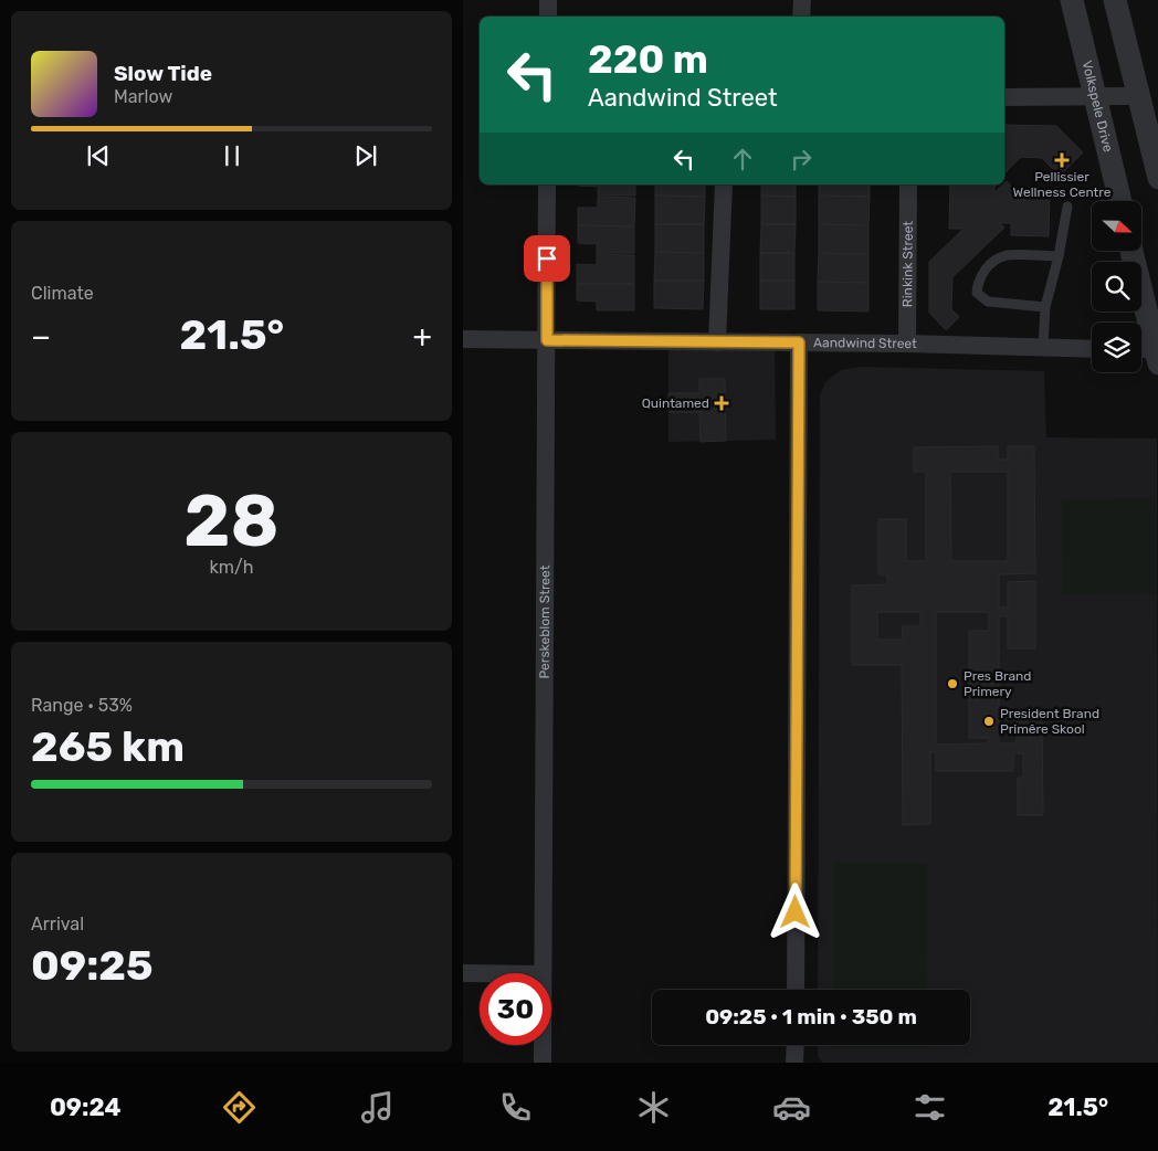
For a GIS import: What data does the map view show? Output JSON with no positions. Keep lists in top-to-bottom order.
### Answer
{
  "streets": {
    "street": [
      "Volkspele Drive",
      "Rinkink Street",
      "Aandwind Street",
      "Perskeblom Street"
    ]
  },
  "crossings": [
    ["Rinkink Street", "Aandwind Street"],
    ["Aandwind Street", "Perskeblom Street"]
  ],
  "places": {
    "health": ["Pellissier Wellness Centre", "Quintamed"],
    "other": ["Pres Brand Primery", "President Brand Primêre Skool"]
  },
  "north": "right",
  "page": {
    "turn": ["220 m", "Aandwind Street"],
    "song": ["Slow Tide", "Marlow"],
    "tile": [
      "Climate",
      ["28", "km/h"],
      ["Range · 53%", "265 km"],
      ["Arrival", "09:25"]
    ],
    "heat": ["−", "21.5°", "+"],
    "limit": "30",
    "trip": "09:25 · 1 min · 350 m",
    "tabs": ["09:24", "21.5°"]
  }
}
